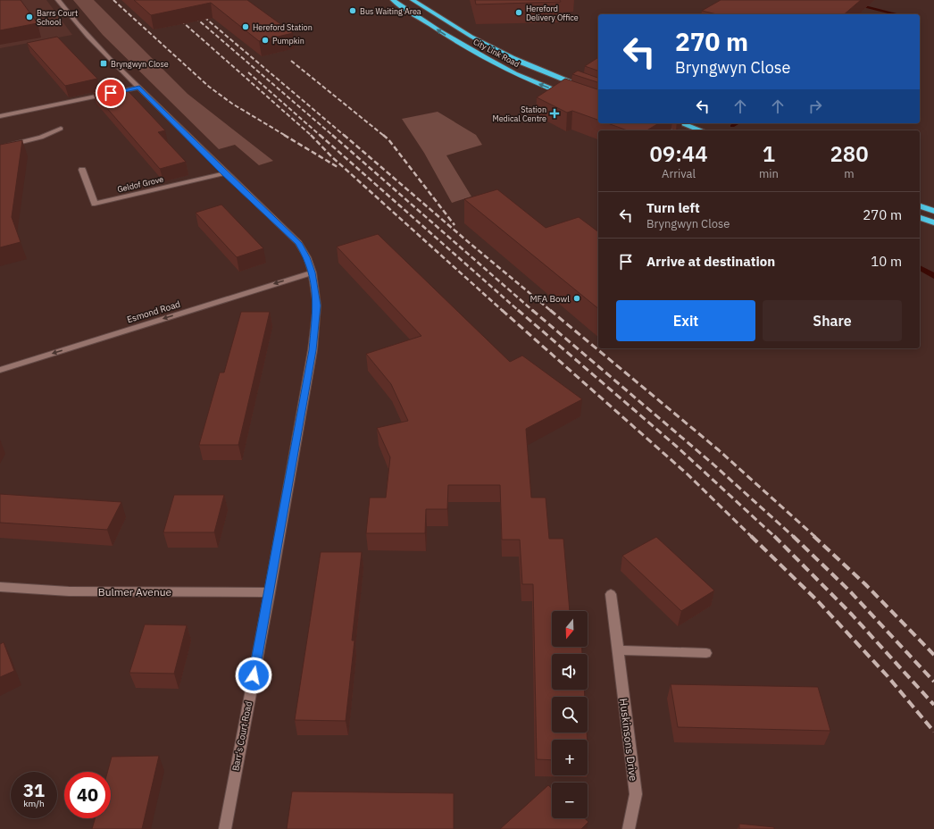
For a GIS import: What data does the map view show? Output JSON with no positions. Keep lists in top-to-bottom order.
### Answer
{
  "streets": {
    "highway": ["City Link Road"],
    "street": [
      "Geldof Grove",
      "Esmond Road",
      "Bulmer Avenue",
      "Barr's Court Road",
      "Huskinsons Drive"
    ]
  },
  "crossings": [
    ["Geldof Grove", "Barr's Court Road"],
    ["Esmond Road", "Barr's Court Road"],
    ["Bulmer Avenue", "Barr's Court Road"]
  ],
  "one_way": ["Esmond Road"],
  "places": {
    "other": [
      "Bus Waiting Area",
      "Hereford Delivery Office",
      "Barrs Court School",
      "Hereford Station",
      "Pumpkin",
      "MFA Bowl"
    ],
    "transit": ["Bryngwyn Close"],
    "health": ["Station Medical Centre"]
  },
  "north": "bottom",
  "page": {
    "turn": ["270 m", "Bryngwyn Close"],
    "eta": [
      "09:44",
      "Arrival",
      "1",
      "min",
      "280",
      "m"
    ],
    "list": [
      {
        "name": "Turn left",
        "note": "Bryngwyn Close",
        "value": "270 m"
      },
      {
        "name": "Arrive at destination",
        "value": "10 m"
      }
    ],
    "buttons": ["Exit", "Share"],
    "map_buttons": ["+", "−"],
    "speed": "31 km/h",
    "limit": "40"
  }
}
